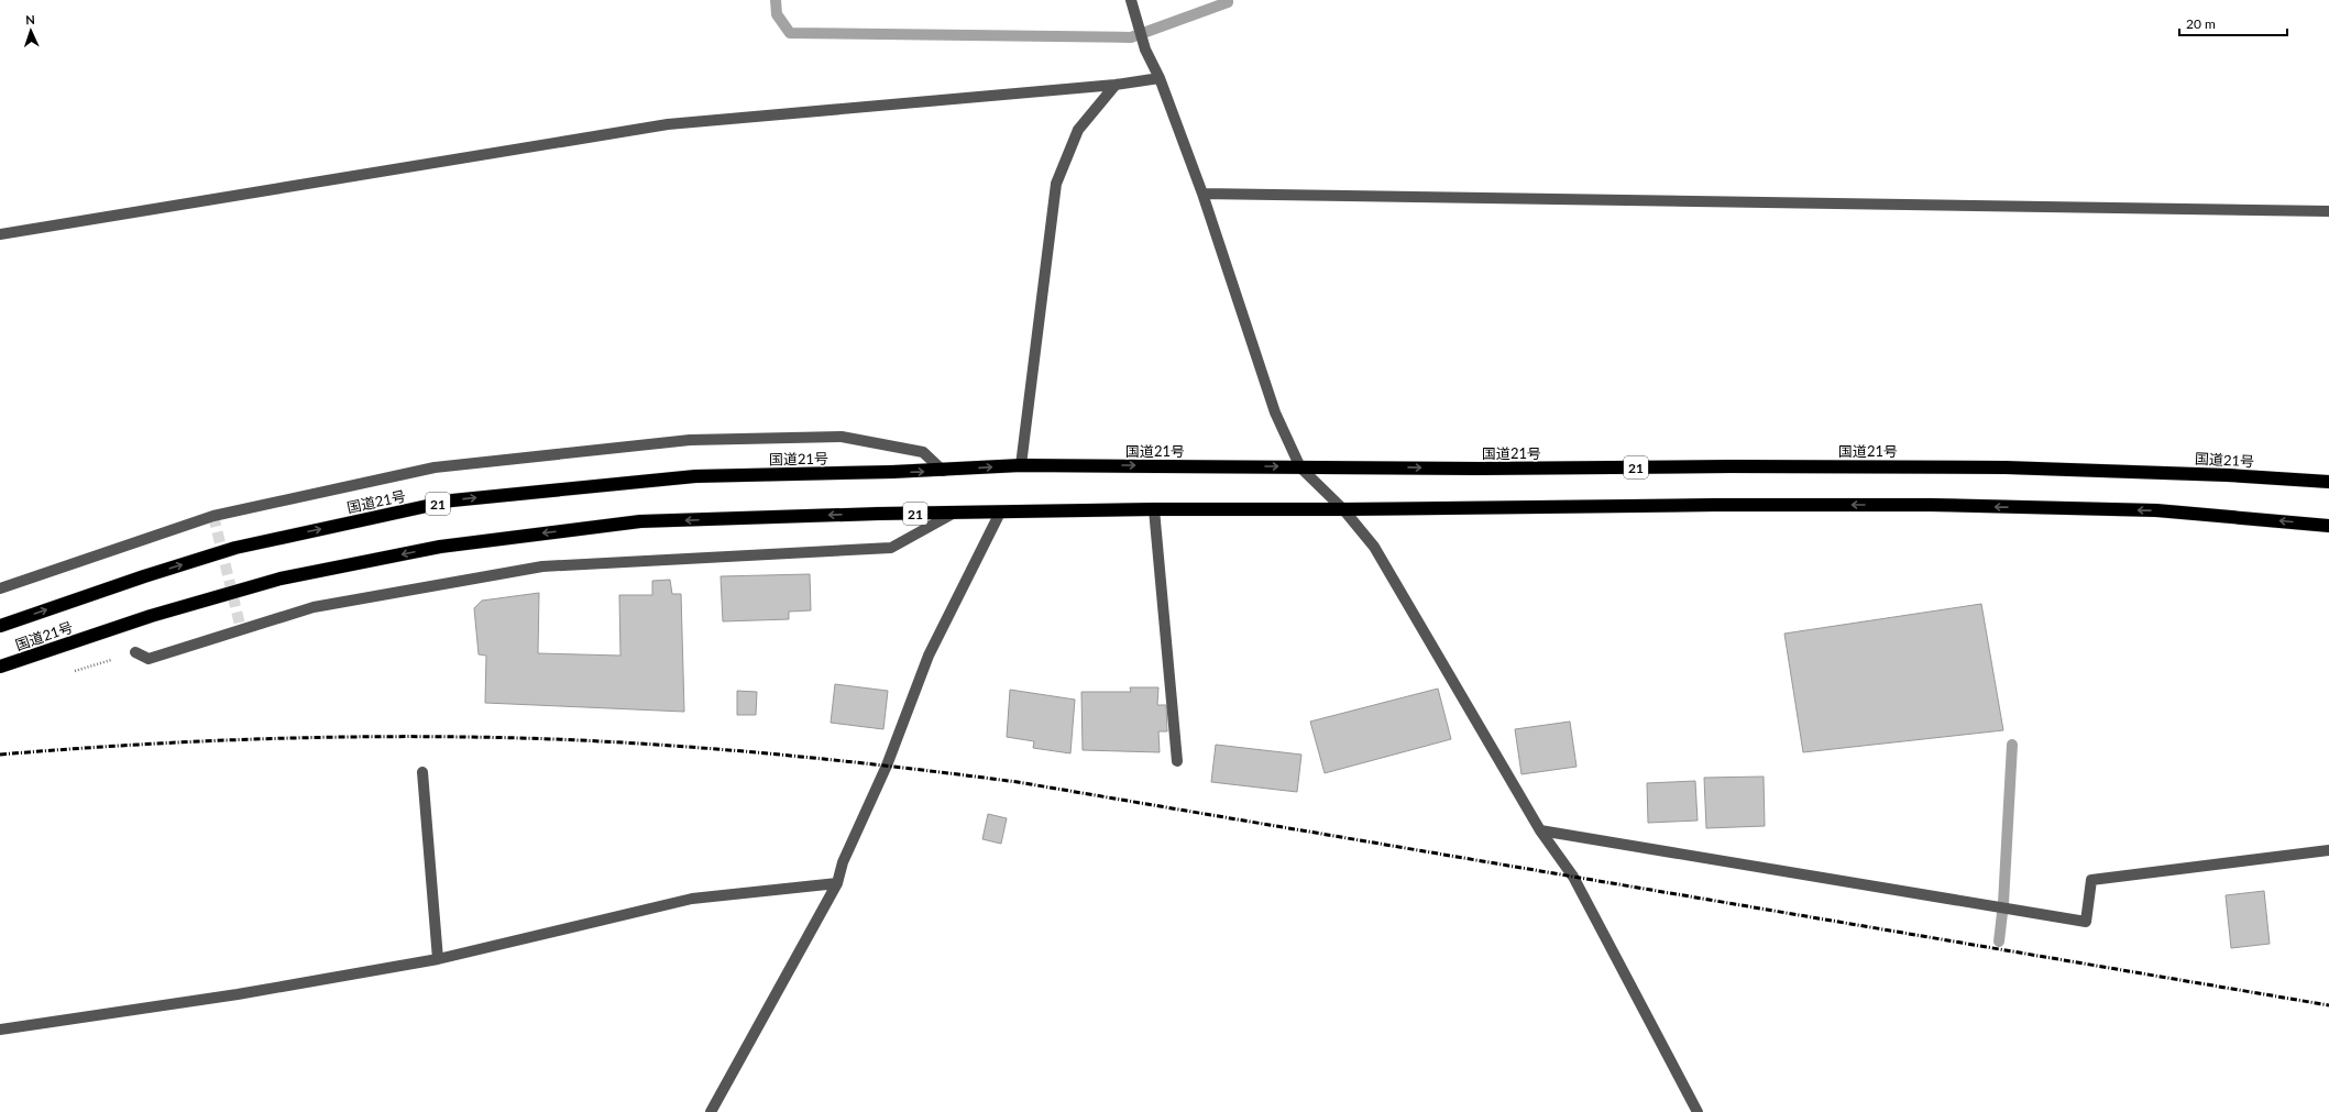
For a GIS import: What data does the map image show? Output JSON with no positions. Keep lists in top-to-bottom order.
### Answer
{
  "streets": {
    "highway": ["国道21号", "21"]
  },
  "scale_bar": "20 m",
  "north": "top"
}
